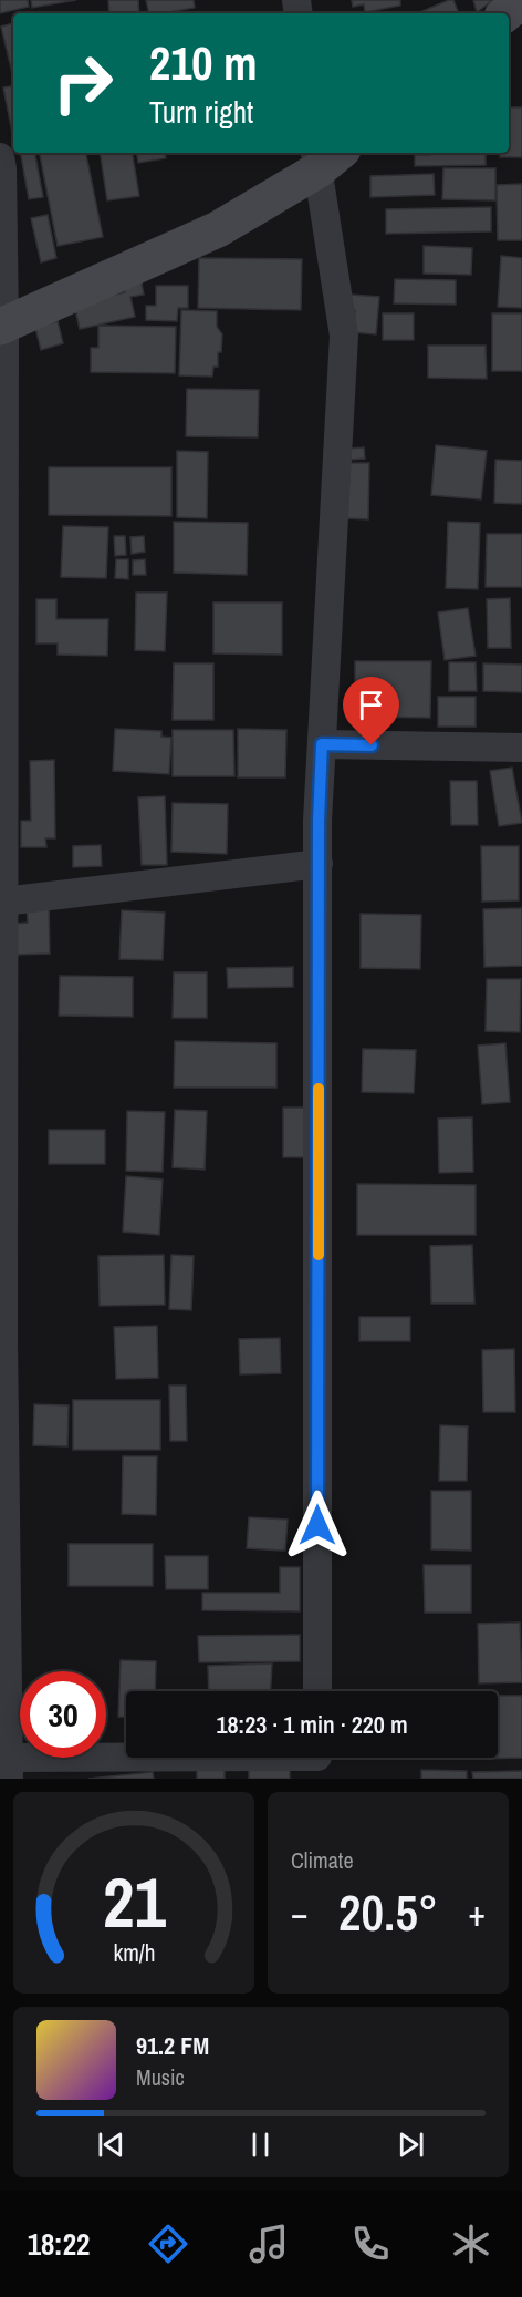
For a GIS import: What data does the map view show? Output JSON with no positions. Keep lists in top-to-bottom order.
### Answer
{
  "page": {
    "turn": ["210 m", "Turn right"],
    "limit": "30",
    "trip": "18:23 · 1 min · 220 m",
    "tile": "Climate",
    "heat": ["−", "20.5°", "+"],
    "song": ["91.2 FM", "Music"],
    "tabs": "18:22",
    "gauge": ["21", "km/h"]
  }
}
